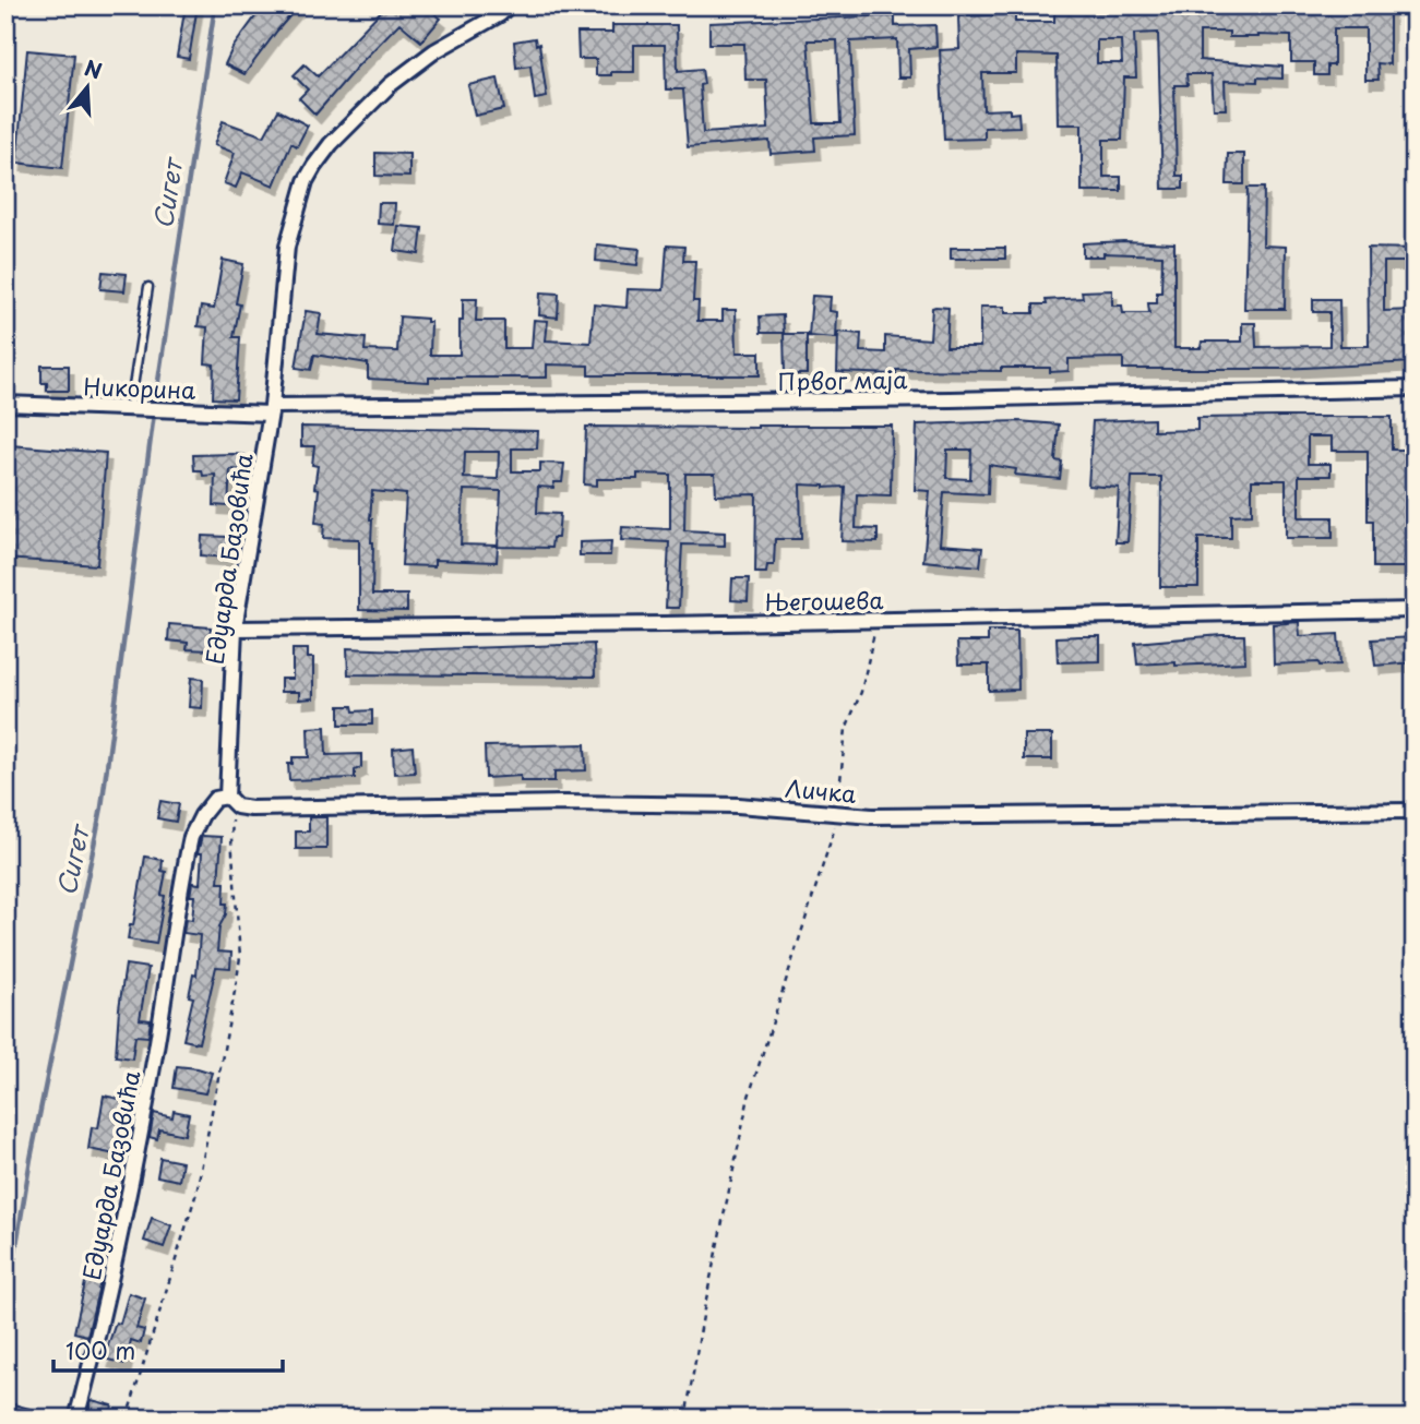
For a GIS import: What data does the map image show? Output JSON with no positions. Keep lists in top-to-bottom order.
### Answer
{
  "streets": {
    "street": [
      "Првог маја",
      "Никорина",
      "Едуарда Базовића",
      "Његошева",
      "Личка"
    ]
  },
  "crossings": [
    ["Првог маја", "Никорина"],
    ["Првог маја", "Едуарда Базовића"],
    ["Никорина", "Едуарда Базовића"],
    ["Едуарда Базовића", "Његошева"],
    ["Едуарда Базовића", "Личка"]
  ],
  "water": ["Сигет"],
  "scale_bar": "100 m",
  "north": "top"
}
